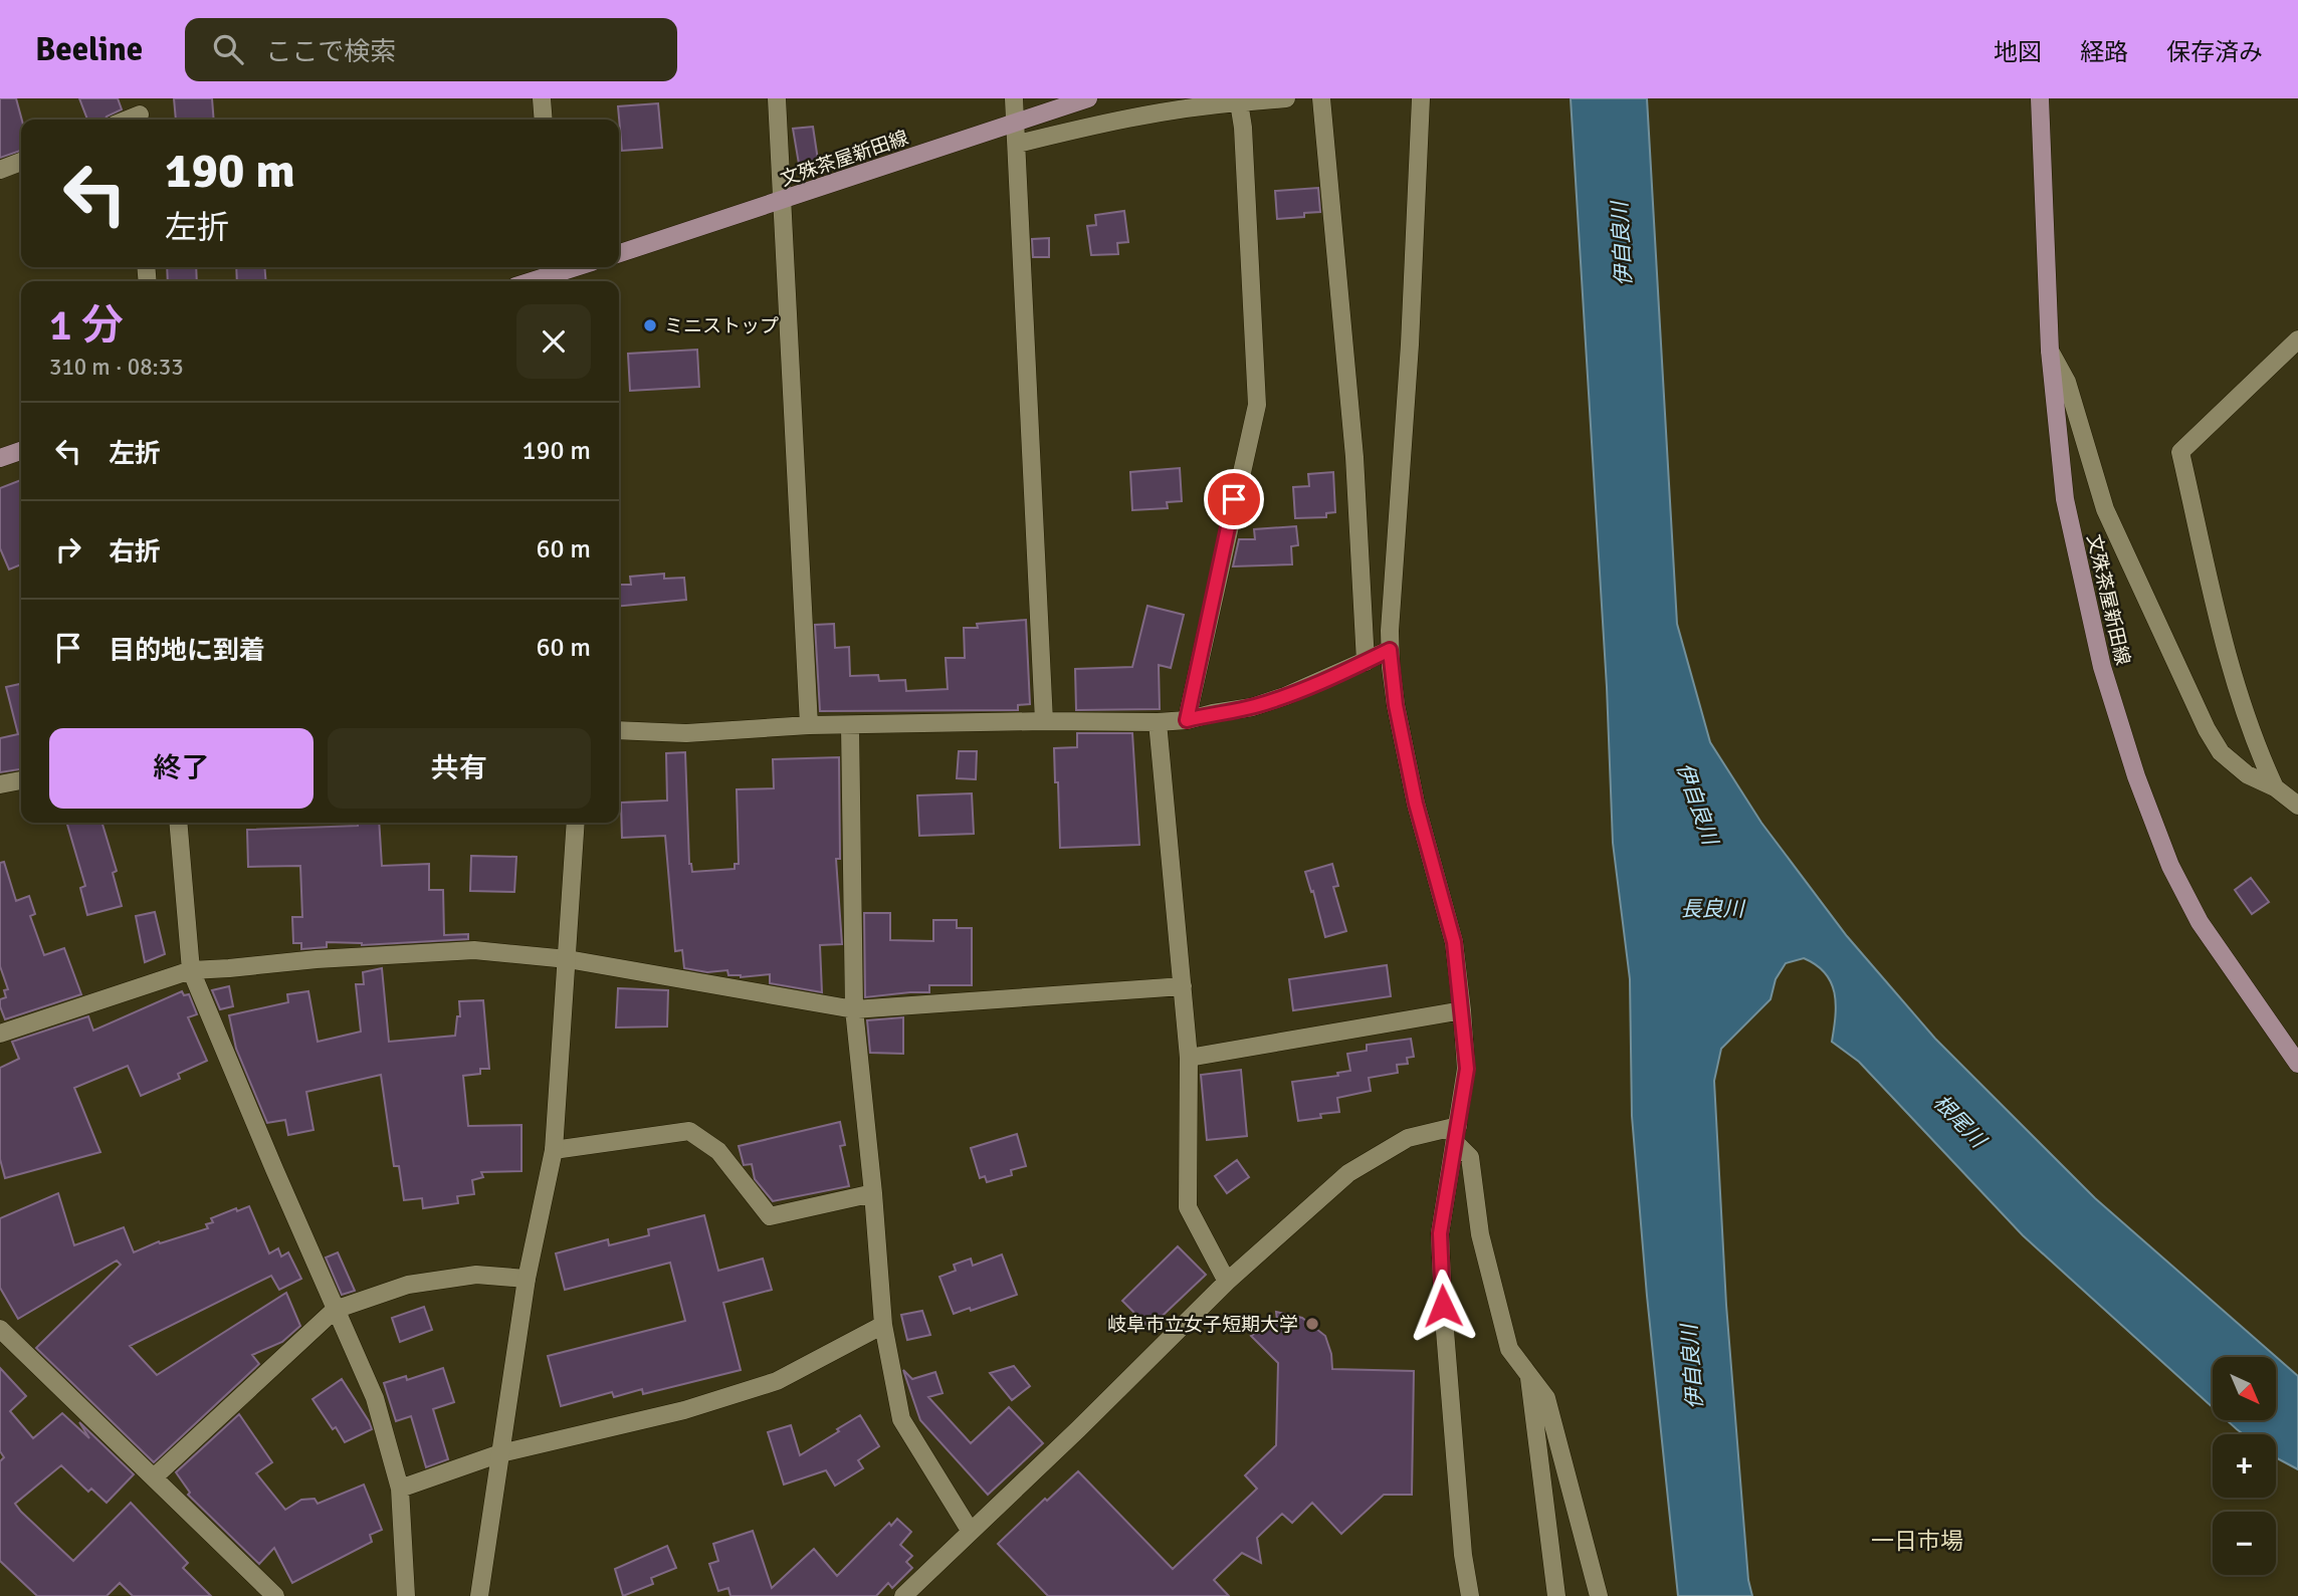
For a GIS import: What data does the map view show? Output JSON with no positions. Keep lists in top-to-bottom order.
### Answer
{
  "streets": {
    "main road": ["文殊茶屋新田線"]
  },
  "districts": ["一日市場"],
  "water": ["伊自良川", "長良川", "根尾川"],
  "places": ["ミニストップ", "岐阜市立女子短期大学"],
  "north": "bottom right",
  "page": {
    "header": "Beeline",
    "search": "ここで検索",
    "nav": ["地図", "経路", "保存済み"],
    "turn": ["190 m", "左折"],
    "heading": ["1 分", "310 m · 08:33"],
    "list": [
      {
        "name": "左折",
        "value": "190 m"
      },
      {
        "name": "右折",
        "value": "60 m"
      },
      {
        "name": "目的地に到着",
        "value": "60 m"
      }
    ],
    "buttons": ["終了", "共有"],
    "map_buttons": ["+", "−"]
  }
}
